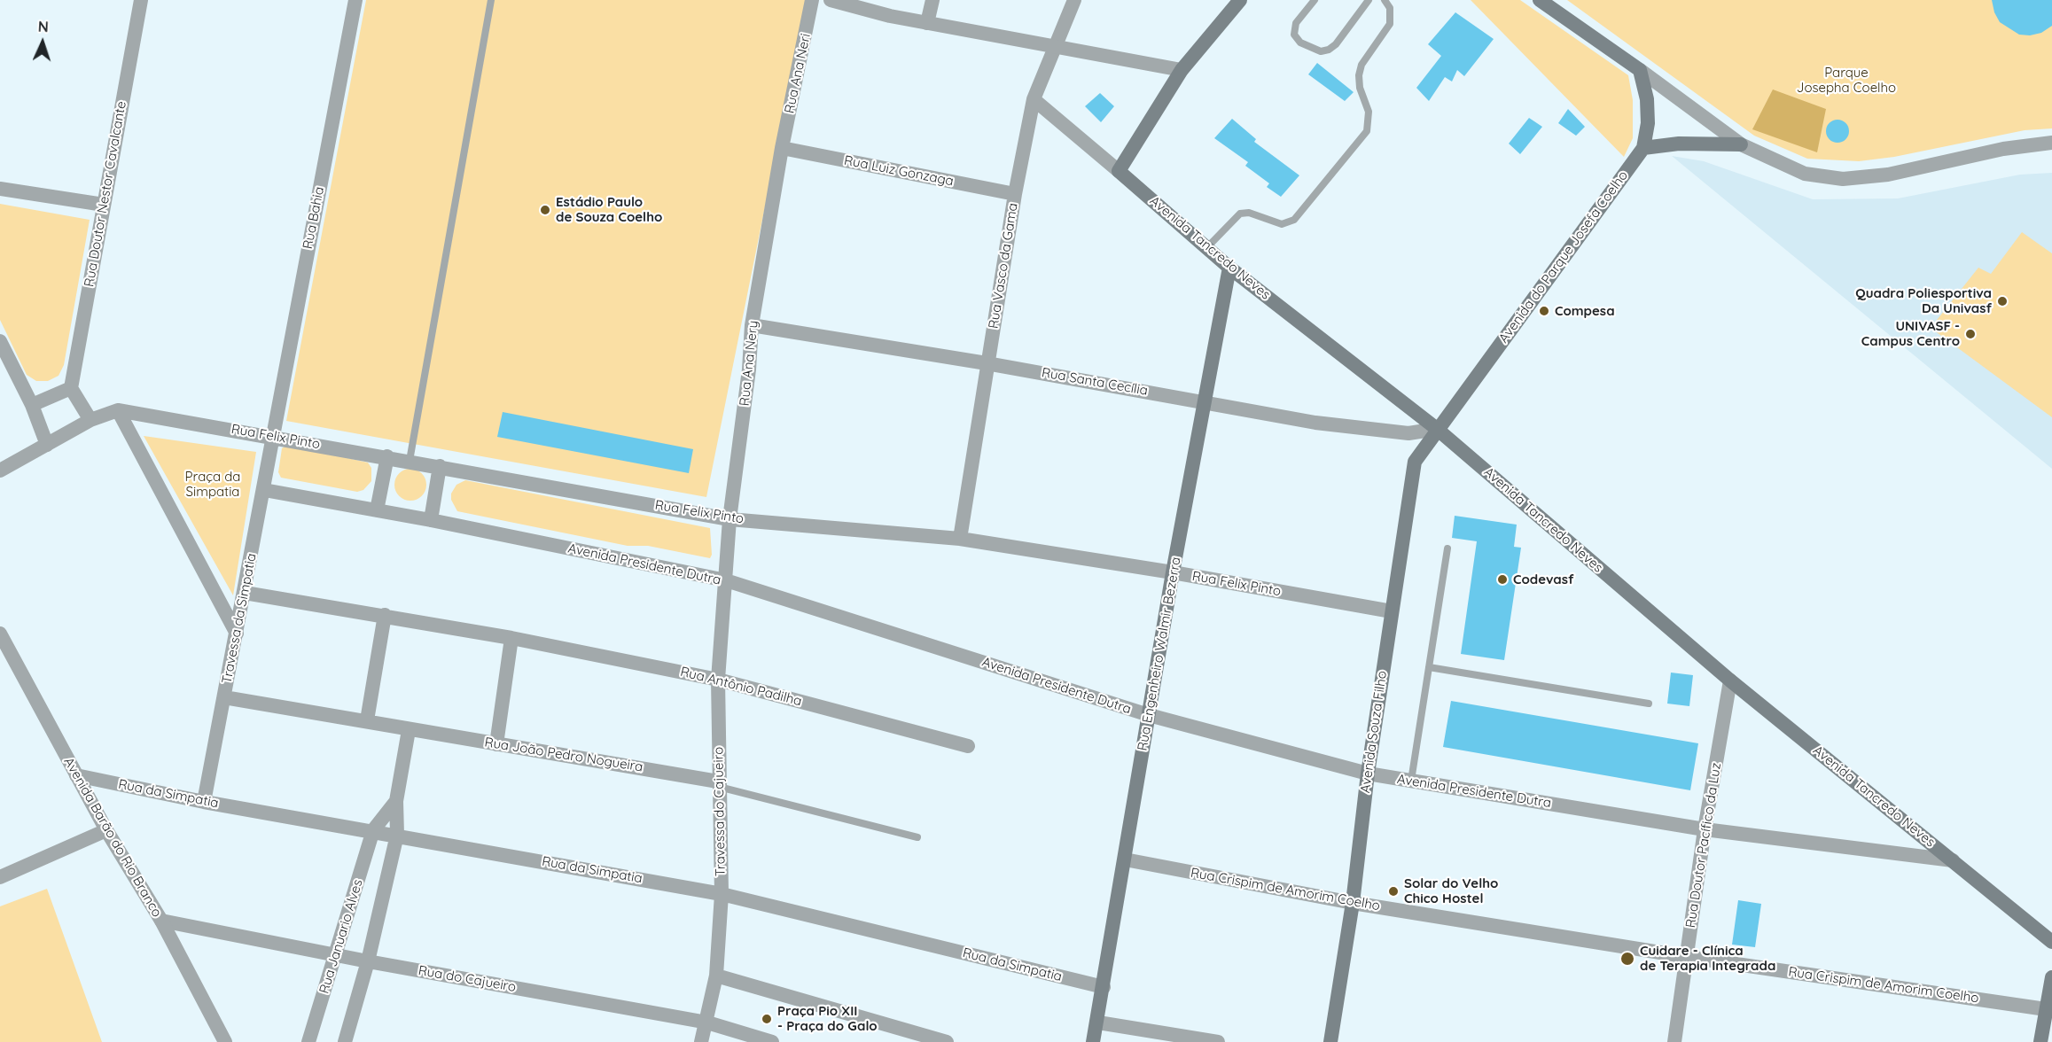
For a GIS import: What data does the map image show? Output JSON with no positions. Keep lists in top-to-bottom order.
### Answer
{
  "streets": {
    "main road": [
      "Avenida Tancredo Neves",
      "Avenida do Parque Josefa Coelho",
      "Rua Engenheiro Walmir Bezerra",
      "Avenida Souza Filho"
    ],
    "street": [
      "Rua Ana Neri",
      "Rua Luiz Gonzaga",
      "Rua Doutor Nestor Cavalcante",
      "Rua Bahia",
      "Rua Vasco da Gama",
      "Rua Ana Nery",
      "Rua Santa Cecília",
      "Rua Felix Pinto",
      "Avenida Presidente Dutra",
      "Travessa da Simpatia",
      "Rua Antônio Padilha",
      "Rua João Pedro Nogueira",
      "Rua da Simpatia",
      "Travessa do Cajueiro",
      "Avenida Barão do Rio Branco",
      "Rua Doutor Pacífico da Luz",
      "Rua Crispim de Amorim Coelho",
      "Rua Januario Alves",
      "Rua do Cajueiro"
    ]
  },
  "crossings": [
    ["Rua Ana Neri", "Rua Luiz Gonzaga"],
    ["Rua Ana Neri", "Rua Ana Nery"],
    ["Rua Luiz Gonzaga", "Rua Vasco da Gama"],
    ["Rua Luiz Gonzaga", "Rua Ana Nery"],
    ["Rua Bahia", "Rua Felix Pinto"],
    ["Rua Bahia", "Travessa da Simpatia"],
    ["Avenida Tancredo Neves", "Avenida do Parque Josefa Coelho"],
    ["Avenida Tancredo Neves", "Rua Vasco da Gama"],
    ["Avenida Tancredo Neves", "Rua Santa Cecília"],
    ["Avenida Tancredo Neves", "Avenida Presidente Dutra"],
    ["Avenida Tancredo Neves", "Rua Engenheiro Walmir Bezerra"],
    ["Avenida Tancredo Neves", "Avenida Souza Filho"],
    ["Avenida Tancredo Neves", "Rua Doutor Pacífico da Luz"],
    ["Avenida do Parque Josefa Coelho", "Rua Santa Cecília"],
    ["Avenida do Parque Josefa Coelho", "Avenida Souza Filho"],
    ["Rua Vasco da Gama", "Rua Santa Cecília"],
    ["Rua Vasco da Gama", "Rua Felix Pinto"],
    ["Rua Ana Nery", "Rua Santa Cecília"],
    ["Rua Ana Nery", "Rua Felix Pinto"],
    ["Rua Ana Nery", "Avenida Presidente Dutra"],
    ["Rua Ana Nery", "Travessa do Cajueiro"],
    ["Rua Santa Cecília", "Rua Engenheiro Walmir Bezerra"],
    ["Rua Santa Cecília", "Avenida Souza Filho"],
    ["Rua Felix Pinto", "Travessa da Simpatia"],
    ["Rua Felix Pinto", "Rua Engenheiro Walmir Bezerra"],
    ["Rua Felix Pinto", "Avenida Souza Filho"],
    ["Avenida Presidente Dutra", "Travessa da Simpatia"],
    ["Avenida Presidente Dutra", "Rua Engenheiro Walmir Bezerra"],
    ["Avenida Presidente Dutra", "Avenida Souza Filho"],
    ["Avenida Presidente Dutra", "Travessa do Cajueiro"],
    ["Avenida Presidente Dutra", "Rua Doutor Pacífico da Luz"],
    ["Travessa da Simpatia", "Rua Antônio Padilha"],
    ["Travessa da Simpatia", "Rua João Pedro Nogueira"],
    ["Travessa da Simpatia", "Rua da Simpatia"],
    ["Rua Engenheiro Walmir Bezerra", "Rua da Simpatia"],
    ["Rua Engenheiro Walmir Bezerra", "Rua Crispim de Amorim Coelho"],
    ["Rua Antônio Padilha", "Travessa do Cajueiro"],
    ["Avenida Souza Filho", "Rua Crispim de Amorim Coelho"],
    ["Rua João Pedro Nogueira", "Travessa do Cajueiro"],
    ["Rua da Simpatia", "Travessa do Cajueiro"],
    ["Rua da Simpatia", "Avenida Barão do Rio Branco"],
    ["Rua da Simpatia", "Rua Januario Alves"],
    ["Travessa do Cajueiro", "Rua do Cajueiro"],
    ["Avenida Barão do Rio Branco", "Rua do Cajueiro"],
    ["Rua Doutor Pacífico da Luz", "Rua Crispim de Amorim Coelho"],
    ["Rua Januario Alves", "Rua do Cajueiro"]
  ],
  "parks": ["Parque Josepha Coelho", "Praça da Simpatia"],
  "places": [
    "Estádio Paulo de Souza Coelho",
    "Quadra Poliesportiva Da Univasf",
    "Compesa",
    "UNIVASF - Campus Centro",
    "Codevasf",
    "Solar do Velho Chico Hostel",
    "Cuidare - Clínica de Terapia Integrada",
    "Praça Pio XII - Praça do Galo"
  ],
  "north": "top"
}
